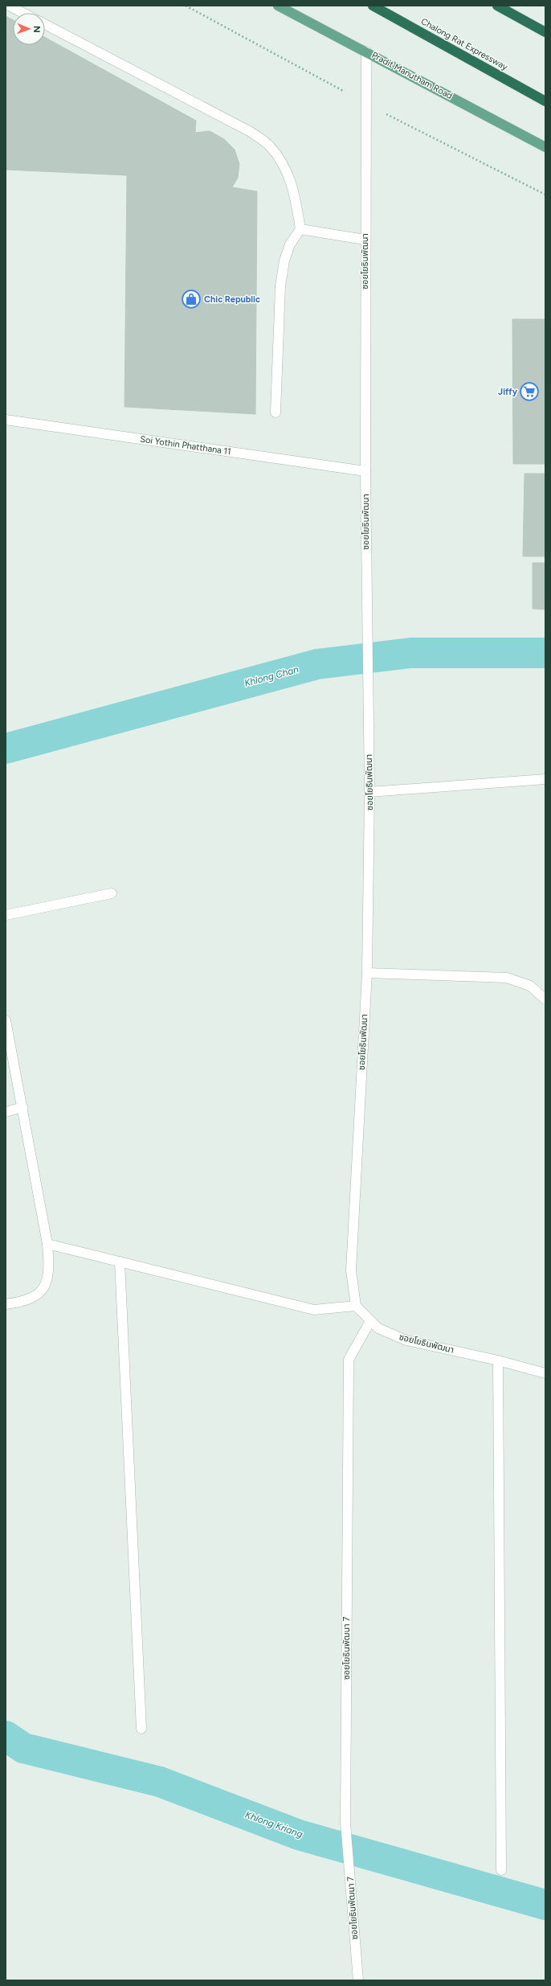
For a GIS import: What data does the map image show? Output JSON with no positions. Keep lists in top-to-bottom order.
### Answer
{
  "streets": {
    "highway": ["Chalong Rat Expressway"],
    "main road": ["Pradit Manutham Road"],
    "street": ["ซอยโยธินพัฒนา", "Soi Yothin Phatthana 11", "ซอยโยธินพัฒนา 7"]
  },
  "crossings": [
    ["Pradit Manutham Road", "ซอยโยธินพัฒนา"],
    ["ซอยโยธินพัฒนา", "Soi Yothin Phatthana 11"],
    ["ซอยโยธินพัฒนา", "ซอยโยธินพัฒนา 7"]
  ],
  "water": ["Khlong Chan", "Khlong Kriang"],
  "places": {
    "shop": ["Chic Republic"],
    "supermarket": ["Jiffy"]
  },
  "north": "right"
}
